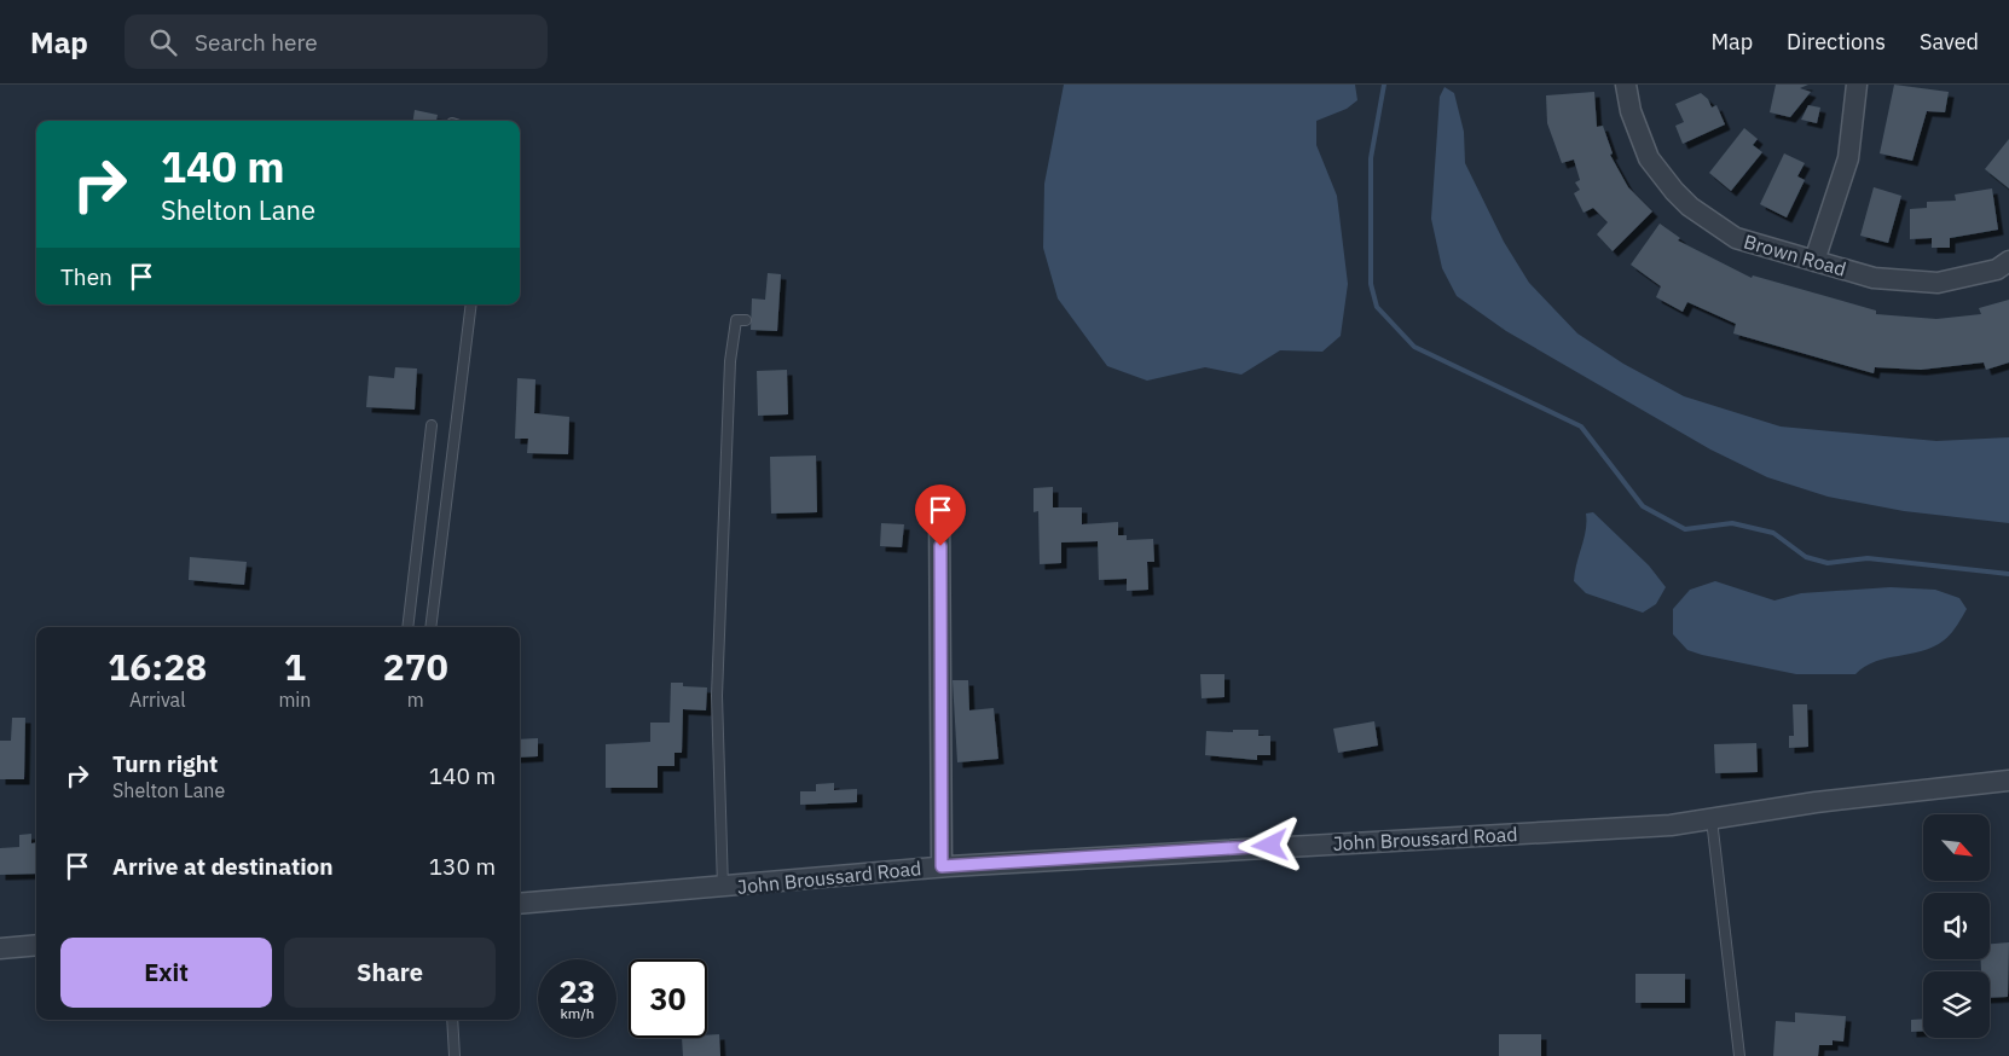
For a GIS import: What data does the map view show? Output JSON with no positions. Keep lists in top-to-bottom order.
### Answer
{
  "streets": {
    "street": ["Brown Road", "John Broussard Road"]
  },
  "north": "bottom right",
  "page": {
    "header": "Map",
    "search": "Search here",
    "nav": ["Map", "Directions", "Saved"],
    "turn": ["140 m", "Shelton Lane"],
    "then": "Then",
    "eta": [
      "16:28",
      "Arrival",
      "1",
      "min",
      "270",
      "m"
    ],
    "list": [
      {
        "name": "Turn right",
        "note": "Shelton Lane",
        "value": "140 m"
      },
      {
        "name": "Arrive at destination",
        "value": "130 m"
      }
    ],
    "buttons": ["Exit", "Share"],
    "speed": "23 km/h",
    "limit": "30"
  }
}
